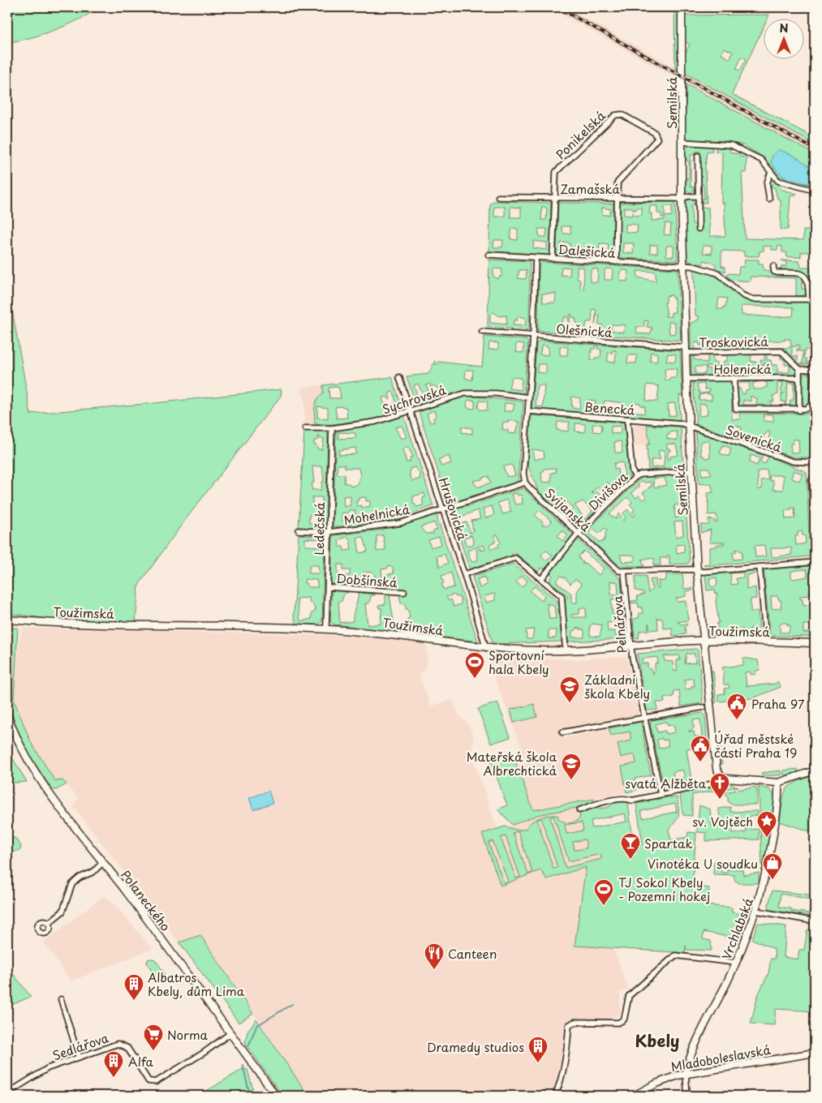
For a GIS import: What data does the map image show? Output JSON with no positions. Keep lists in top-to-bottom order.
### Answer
{
  "streets": {
    "street": [
      "Semilská",
      "Ponikelská",
      "Zamašská",
      "Dalešická",
      "Olešnická",
      "Troskovická",
      "Holenická",
      "Sychrovská",
      "Benecká",
      "Sovenická",
      "Divišova",
      "Hrušovická",
      "Svijanská",
      "Mohelnická",
      "Ledečská",
      "Dobšínská",
      "Toužimská",
      "Pelnářova",
      "Polaneckého",
      "Vrchlabská",
      "Sedlářova",
      "Mladoboleslavská"
    ]
  },
  "crossings": [
    ["Semilská", "Zamašská"],
    ["Semilská", "Dalešická"],
    ["Semilská", "Olešnická"],
    ["Semilská", "Troskovická"],
    ["Semilská", "Holenická"],
    ["Semilská", "Benecká"],
    ["Semilská", "Sovenická"],
    ["Semilská", "Divišova"],
    ["Semilská", "Toužimská"],
    ["Ponikelská", "Zamašská"],
    ["Olešnická", "Troskovická"],
    ["Sychrovská", "Hrušovická"],
    ["Sychrovská", "Ledečská"],
    ["Benecká", "Sovenická"],
    ["Divišova", "Svijanská"],
    ["Hrušovická", "Mohelnická"],
    ["Hrušovická", "Toužimská"],
    ["Svijanská", "Mohelnická"],
    ["Svijanská", "Pelnářova"],
    ["Mohelnická", "Ledečská"],
    ["Ledečská", "Dobšínská"],
    ["Ledečská", "Toužimská"],
    ["Toužimská", "Pelnářova"],
    ["Polaneckého", "Sedlářova"],
    ["Vrchlabská", "Mladoboleslavská"]
  ],
  "districts": ["Kbely"],
  "places": {
    "sports": ["Sportovní hala Kbely", "TJ Sokol Kbely - Pozemní hokej"],
    "school or university": ["Základní škola Kbely", "Mateřská škola Albrechtická"],
    "public building": ["Praha 97", "Úřad městské části Praha 19"],
    "church": ["svatá Alžběta"],
    "place": ["sv. Vojtěch"],
    "bar": ["Spartak"],
    "shop": ["Vinotéka U soudku"],
    "restaurant": ["Canteen"],
    "building": ["Albatros Kbely, dům Lima", "Dramedy studios", "Alfa"],
    "supermarket": ["Norma"]
  },
  "north": "top"
}
